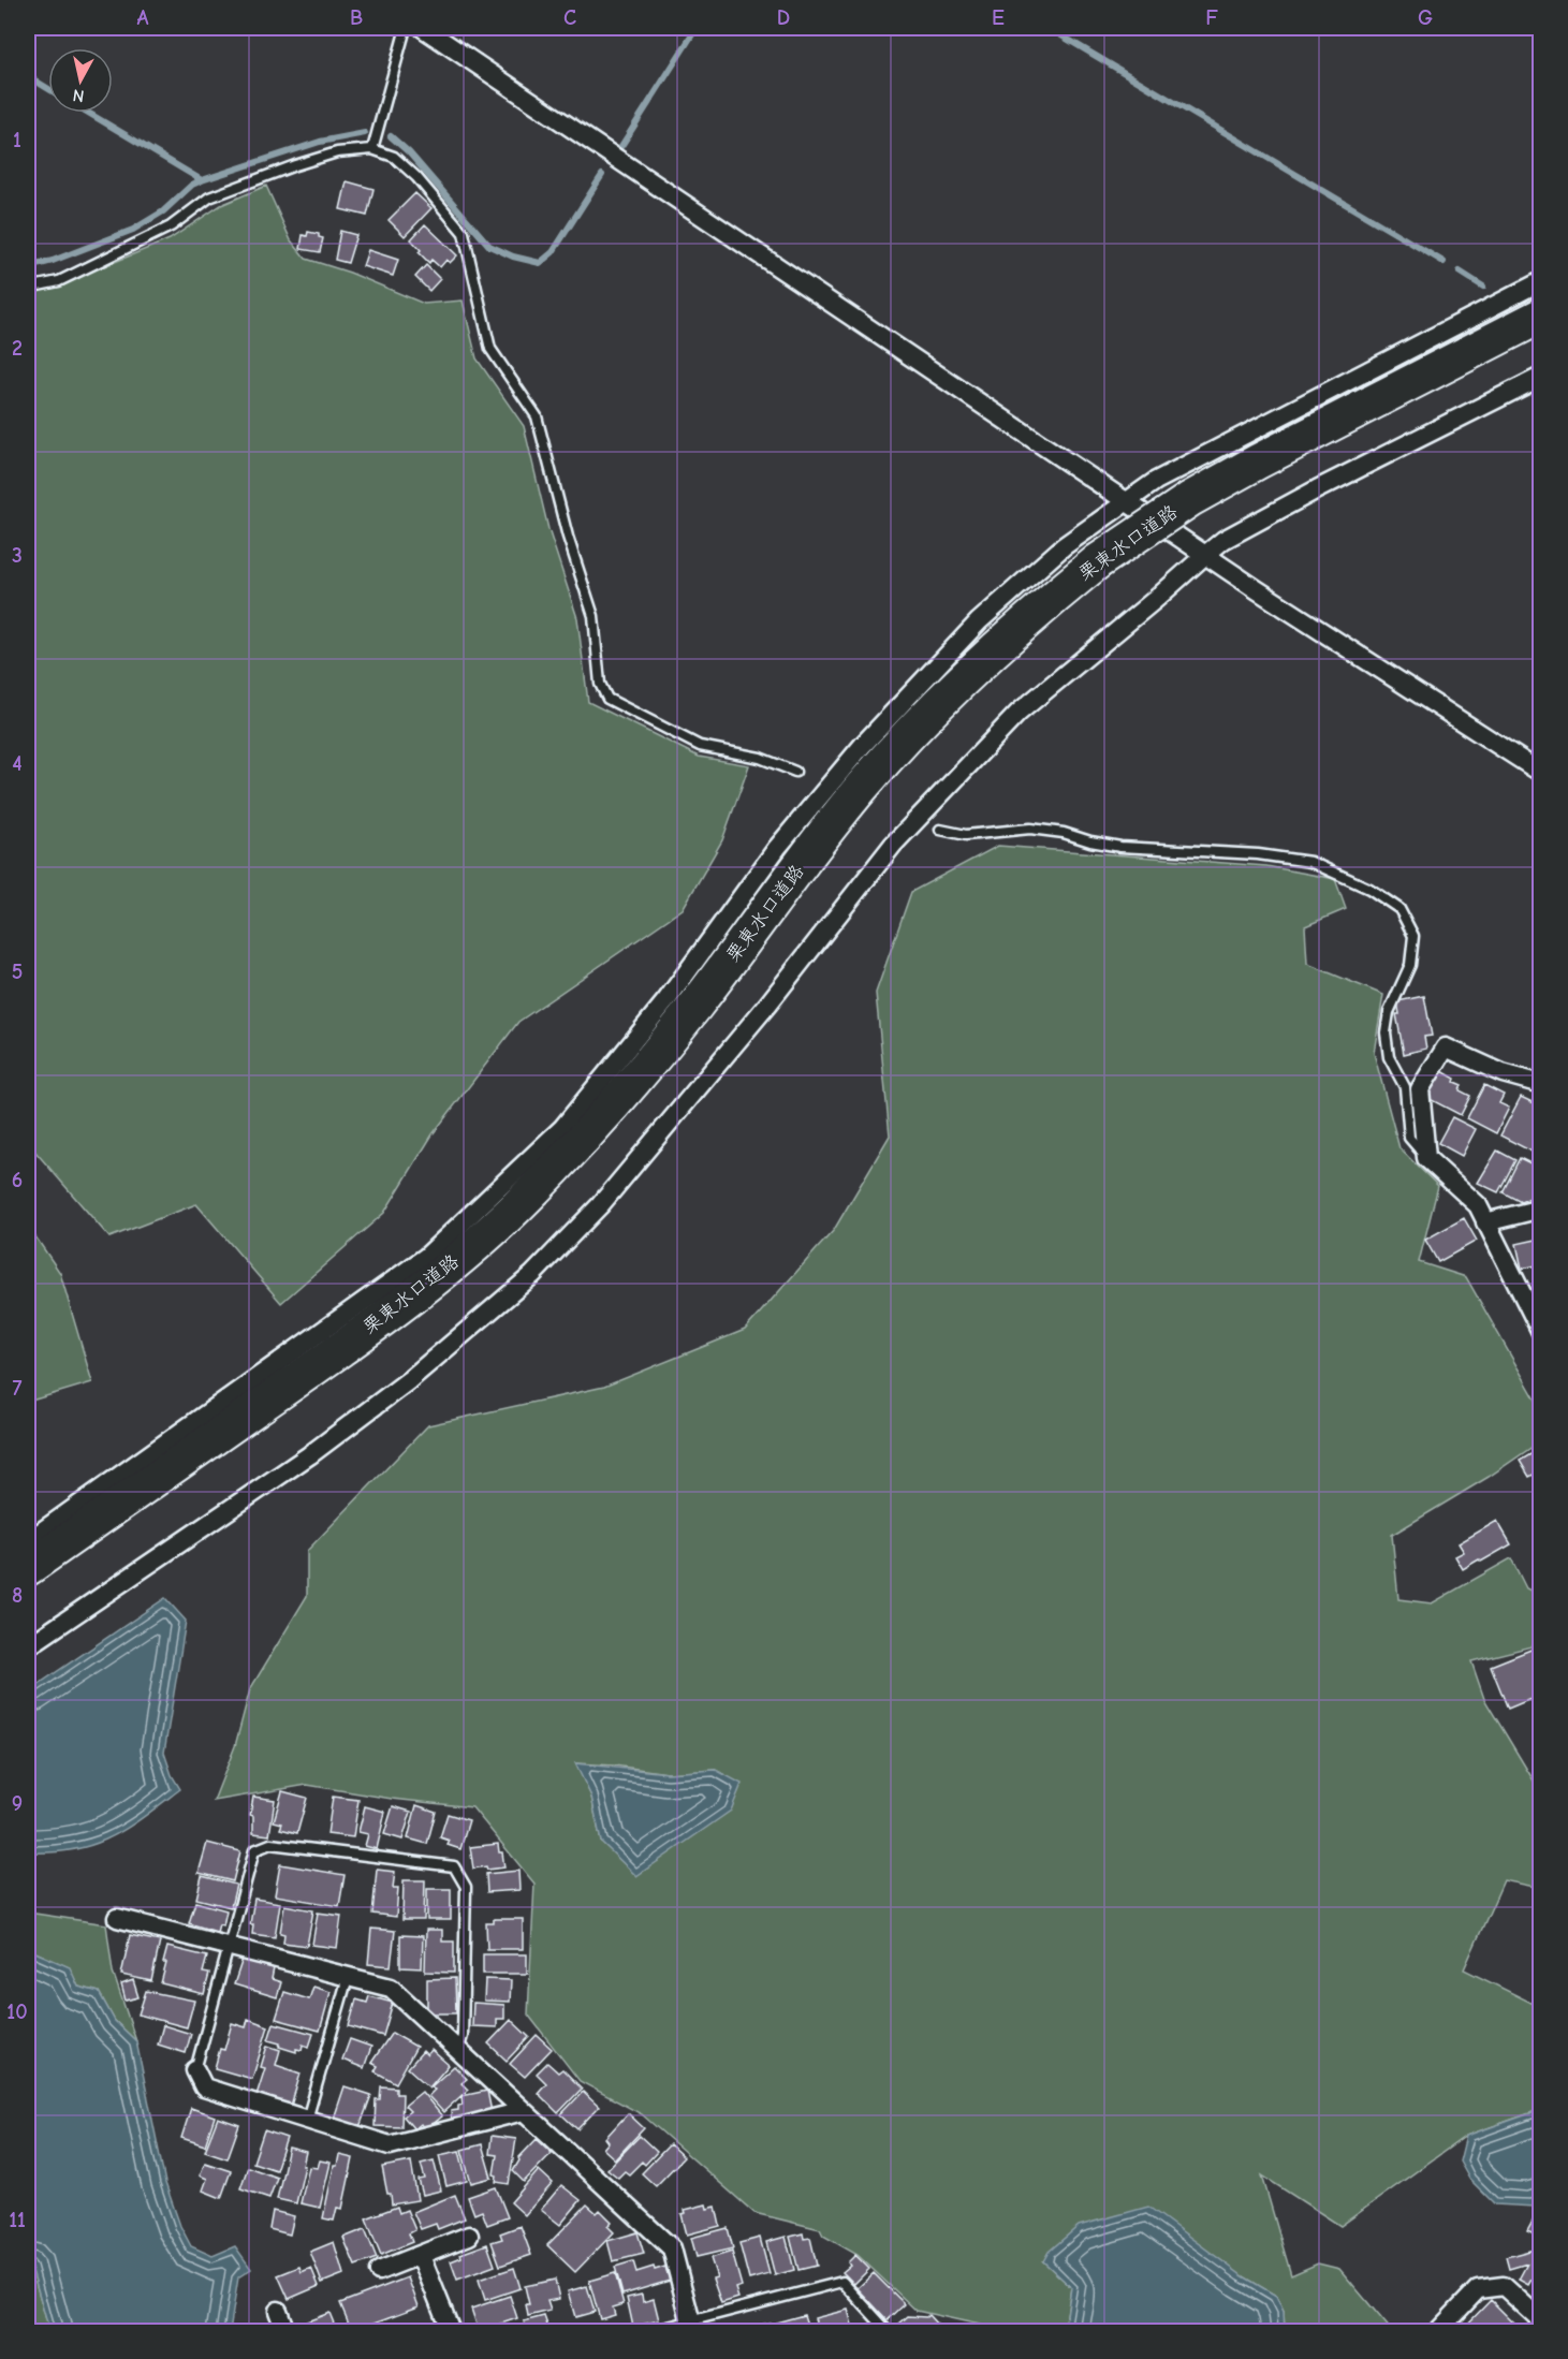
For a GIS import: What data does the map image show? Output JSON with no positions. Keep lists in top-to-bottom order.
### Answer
{
  "streets": {
    "highway": ["栗東水口道路"]
  },
  "north": "bottom",
  "grid": {
    "columns": [
      "A",
      "B",
      "C",
      "D",
      "E",
      "F",
      "G"
    ],
    "rows": [
      "1",
      "2",
      "3",
      "4",
      "5",
      "6",
      "7",
      "8",
      "9",
      "10",
      "11"
    ]
  }
}
